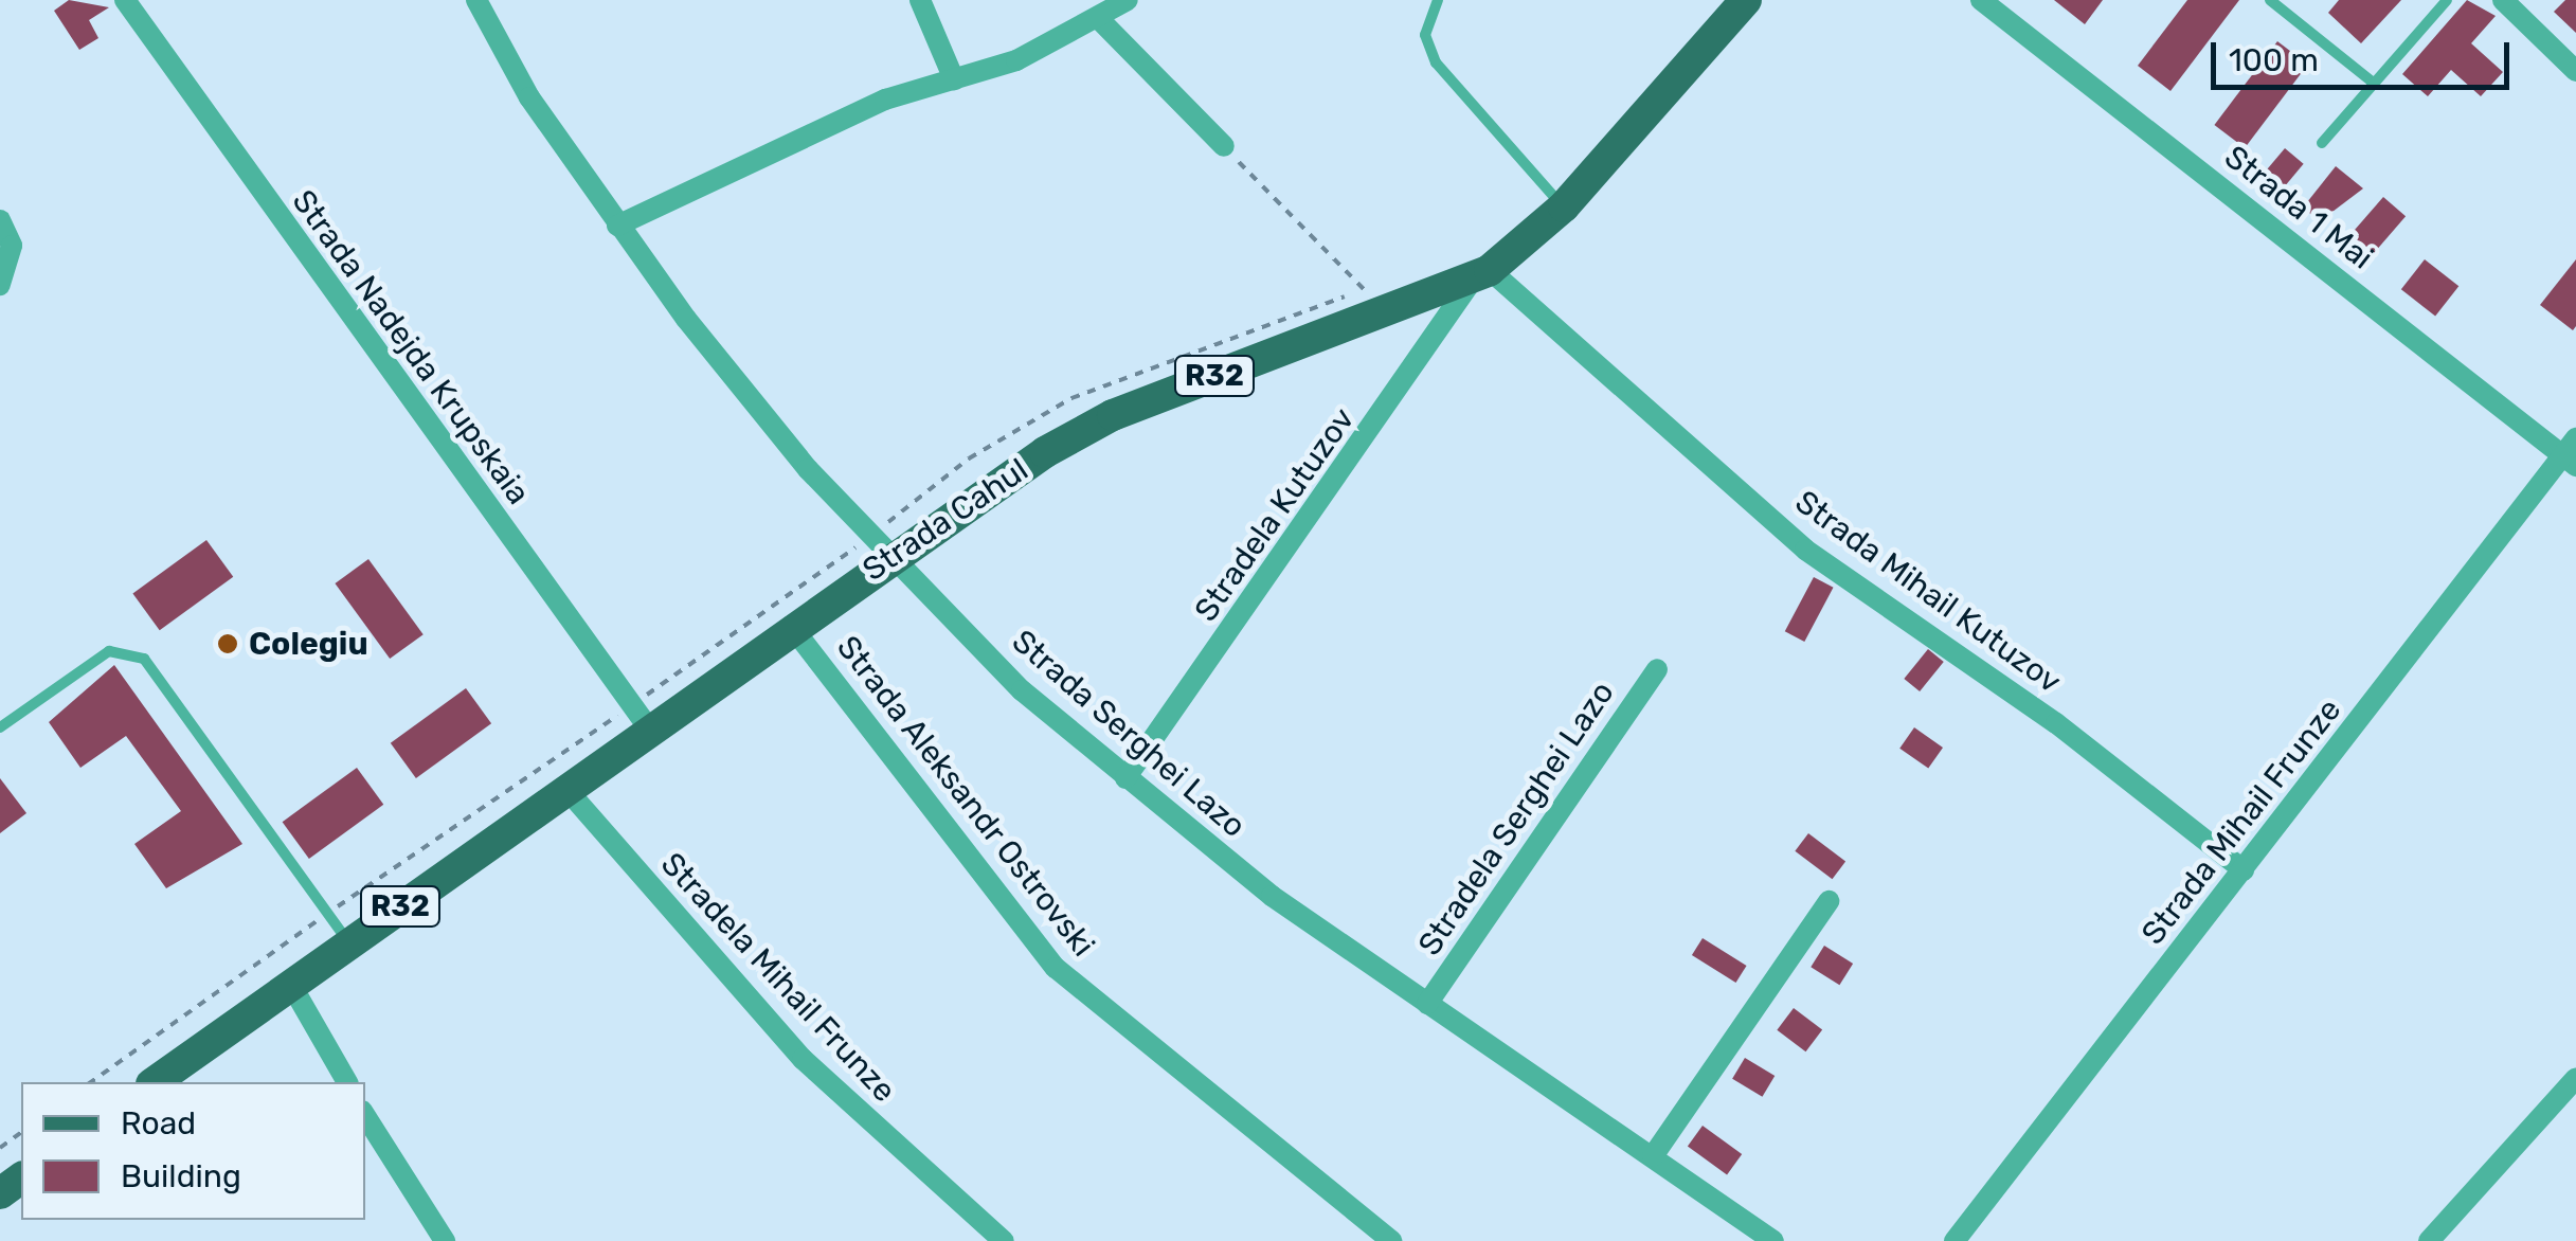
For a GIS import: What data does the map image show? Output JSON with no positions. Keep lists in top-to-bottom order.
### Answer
{
  "streets": {
    "main road": ["R32", "Strada Cahul"],
    "street": [
      "Strada 1 Mai",
      "Strada Nadejda Krupskaia",
      "Stradela Kutuzov",
      "Strada Mihail Kutuzov",
      "Strada Serghei Lazo",
      "Strada Aleksandr Ostrovski",
      "Stradela Serghei Lazo",
      "Strada Mihail Frunze",
      "Stradela Mihail Frunze"
    ]
  },
  "crossings": [
    ["Strada 1 Mai", "Strada Mihail Frunze"],
    ["Strada Nadejda Krupskaia", "Strada Cahul"],
    ["Stradela Kutuzov", "Strada Cahul"],
    ["Stradela Kutuzov", "Strada Mihail Kutuzov"],
    ["Stradela Kutuzov", "Strada Serghei Lazo"],
    ["Strada Cahul", "Strada Mihail Kutuzov"],
    ["Strada Cahul", "Strada Serghei Lazo"],
    ["Strada Cahul", "Strada Aleksandr Ostrovski"],
    ["Strada Cahul", "Stradela Mihail Frunze"],
    ["Strada Mihail Kutuzov", "Strada Mihail Frunze"],
    ["Strada Serghei Lazo", "Stradela Serghei Lazo"]
  ],
  "places": ["Colegiu"],
  "legend": ["Road", "Building"],
  "scale_bar": "100 m"
}
